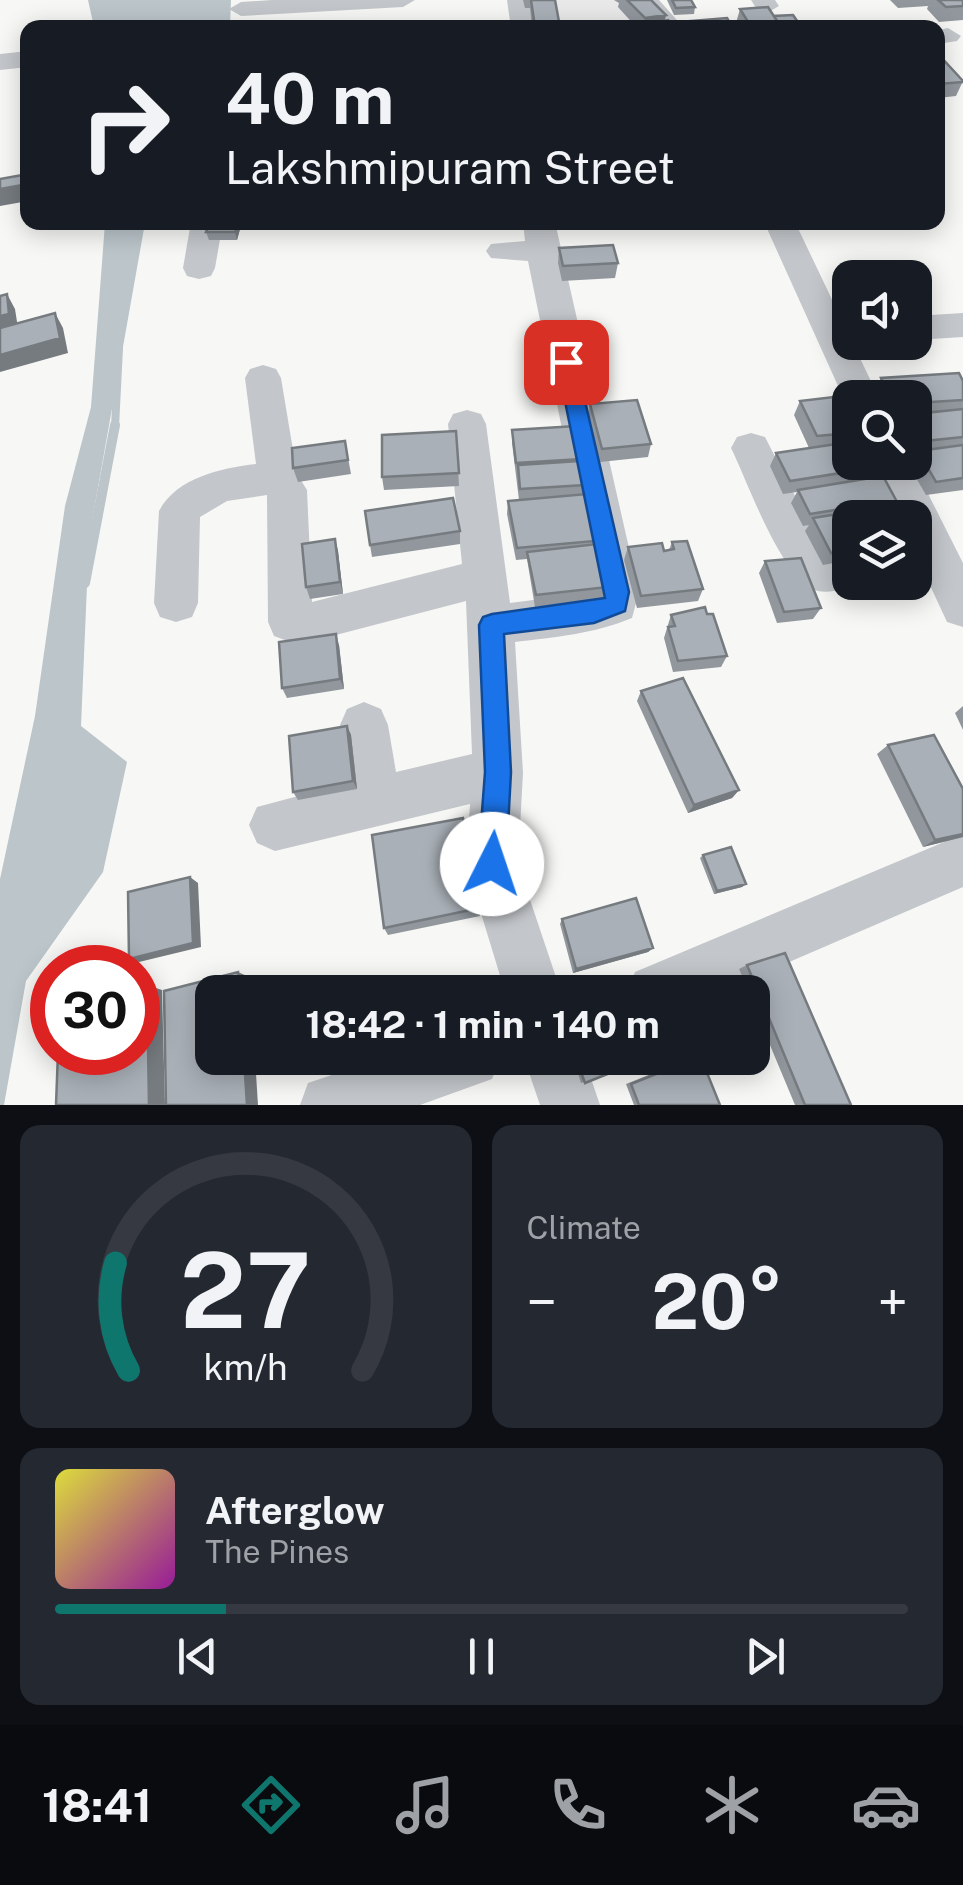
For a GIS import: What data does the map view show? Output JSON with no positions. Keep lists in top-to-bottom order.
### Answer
{
  "page": {
    "turn": ["40 m", "Lakshmipuram Street"],
    "limit": "30",
    "trip": "18:42 · 1 min · 140 m",
    "tile": "Climate",
    "heat": ["−", "20°", "+"],
    "song": ["Afterglow", "The Pines"],
    "tabs": "18:41",
    "gauge": ["27", "km/h"]
  }
}
